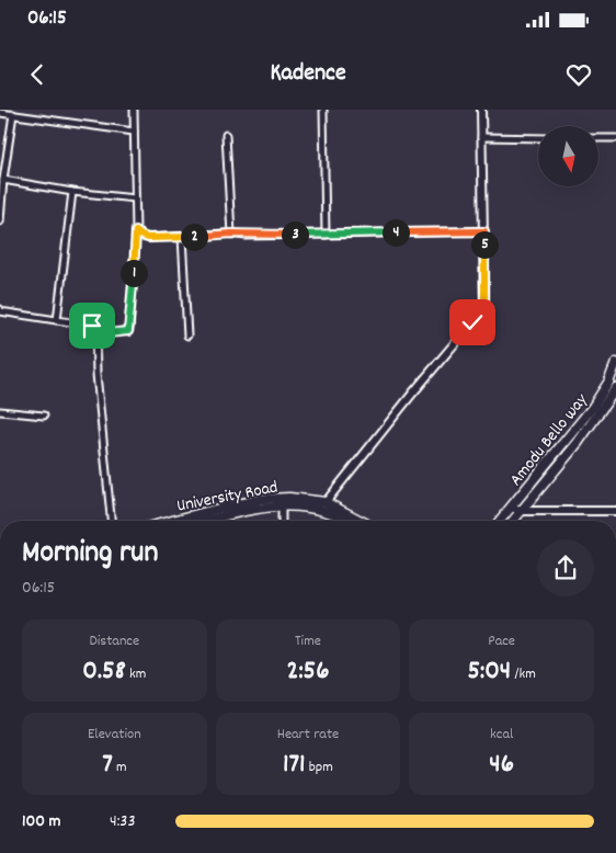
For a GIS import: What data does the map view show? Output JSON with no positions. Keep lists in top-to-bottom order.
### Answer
{
  "streets": {
    "main road": ["Amodu Bello way", "University Road"]
  },
  "north": "bottom",
  "page": {
    "status": "06:15",
    "header": "Kadence",
    "pins": [
      "4",
      "3",
      "2",
      "5",
      "1"
    ],
    "heading": ["Morning run", "06:15"],
    "stats": [
      ["Distance", "0.58 km"],
      ["Time", "2:56"],
      ["Pace", "5:04 /km"],
      ["Elevation", "7 m"],
      ["Heart rate", "171 bpm"],
      ["kcal", "46"]
    ],
    "list": [
      {
        "name": "100 m",
        "note": "4:33"
      }
    ]
  }
}
